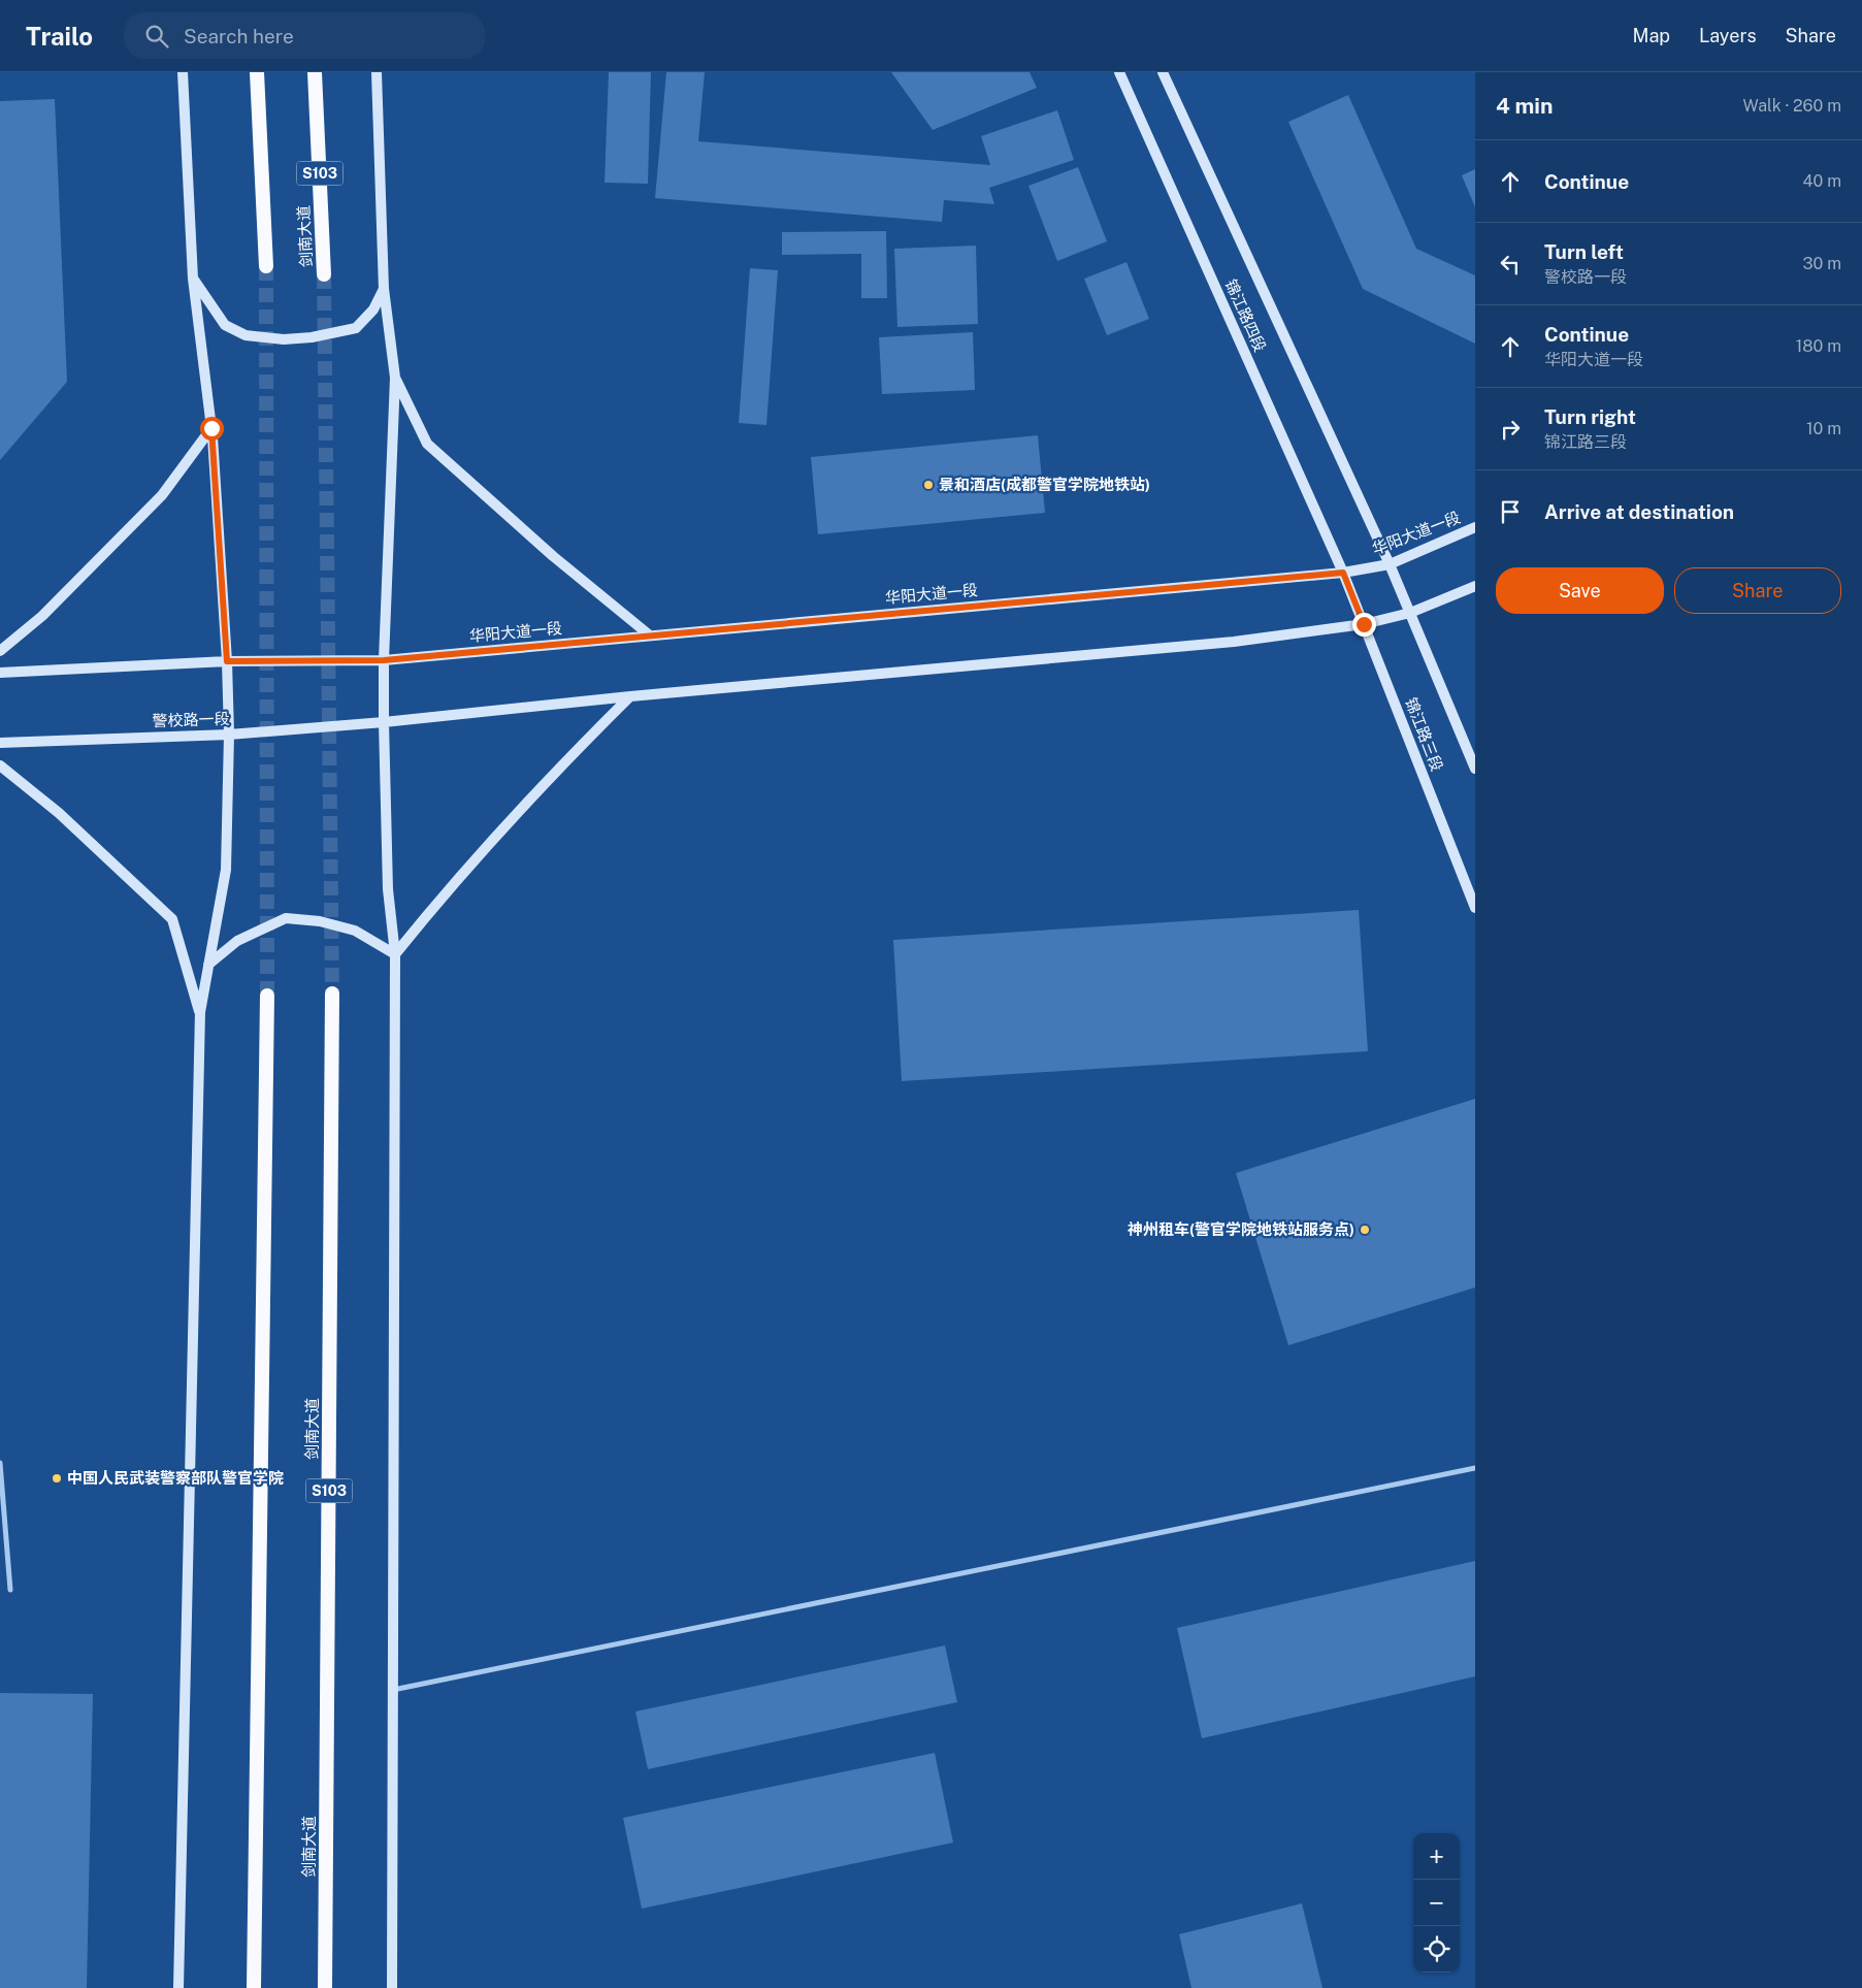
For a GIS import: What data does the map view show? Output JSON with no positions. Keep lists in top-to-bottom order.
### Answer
{
  "streets": {
    "highway": ["S103", "剑南大道"],
    "main road": [
      "锦江路四段",
      "华阳大道一段",
      "警校路一段",
      "锦江路三段"
    ]
  },
  "crossings": [
    ["锦江路四段", "华阳大道一段"],
    ["锦江路四段", "锦江路三段"],
    ["华阳大道一段", "锦江路三段"]
  ],
  "places": ["景和酒店(成都警官学院地铁站)", "神州租车(警官学院地铁站服务点)", "中国人民武装警察部队警官学院"],
  "page": {
    "header": "Trailo",
    "search": "Search here",
    "nav": ["Map", "Layers", "Share"],
    "heading": ["4 min", "Walk · 260 m"],
    "list": [
      ["Continue", "40 m"],
      ["Turn left", "警校路一段", "30 m"],
      ["Continue", "华阳大道一段", "180 m"],
      ["Turn right", "锦江路三段", "10 m"],
      "Arrive at destination"
    ],
    "buttons": ["Save", "Share"],
    "map_buttons": ["+", "−"]
  }
}
